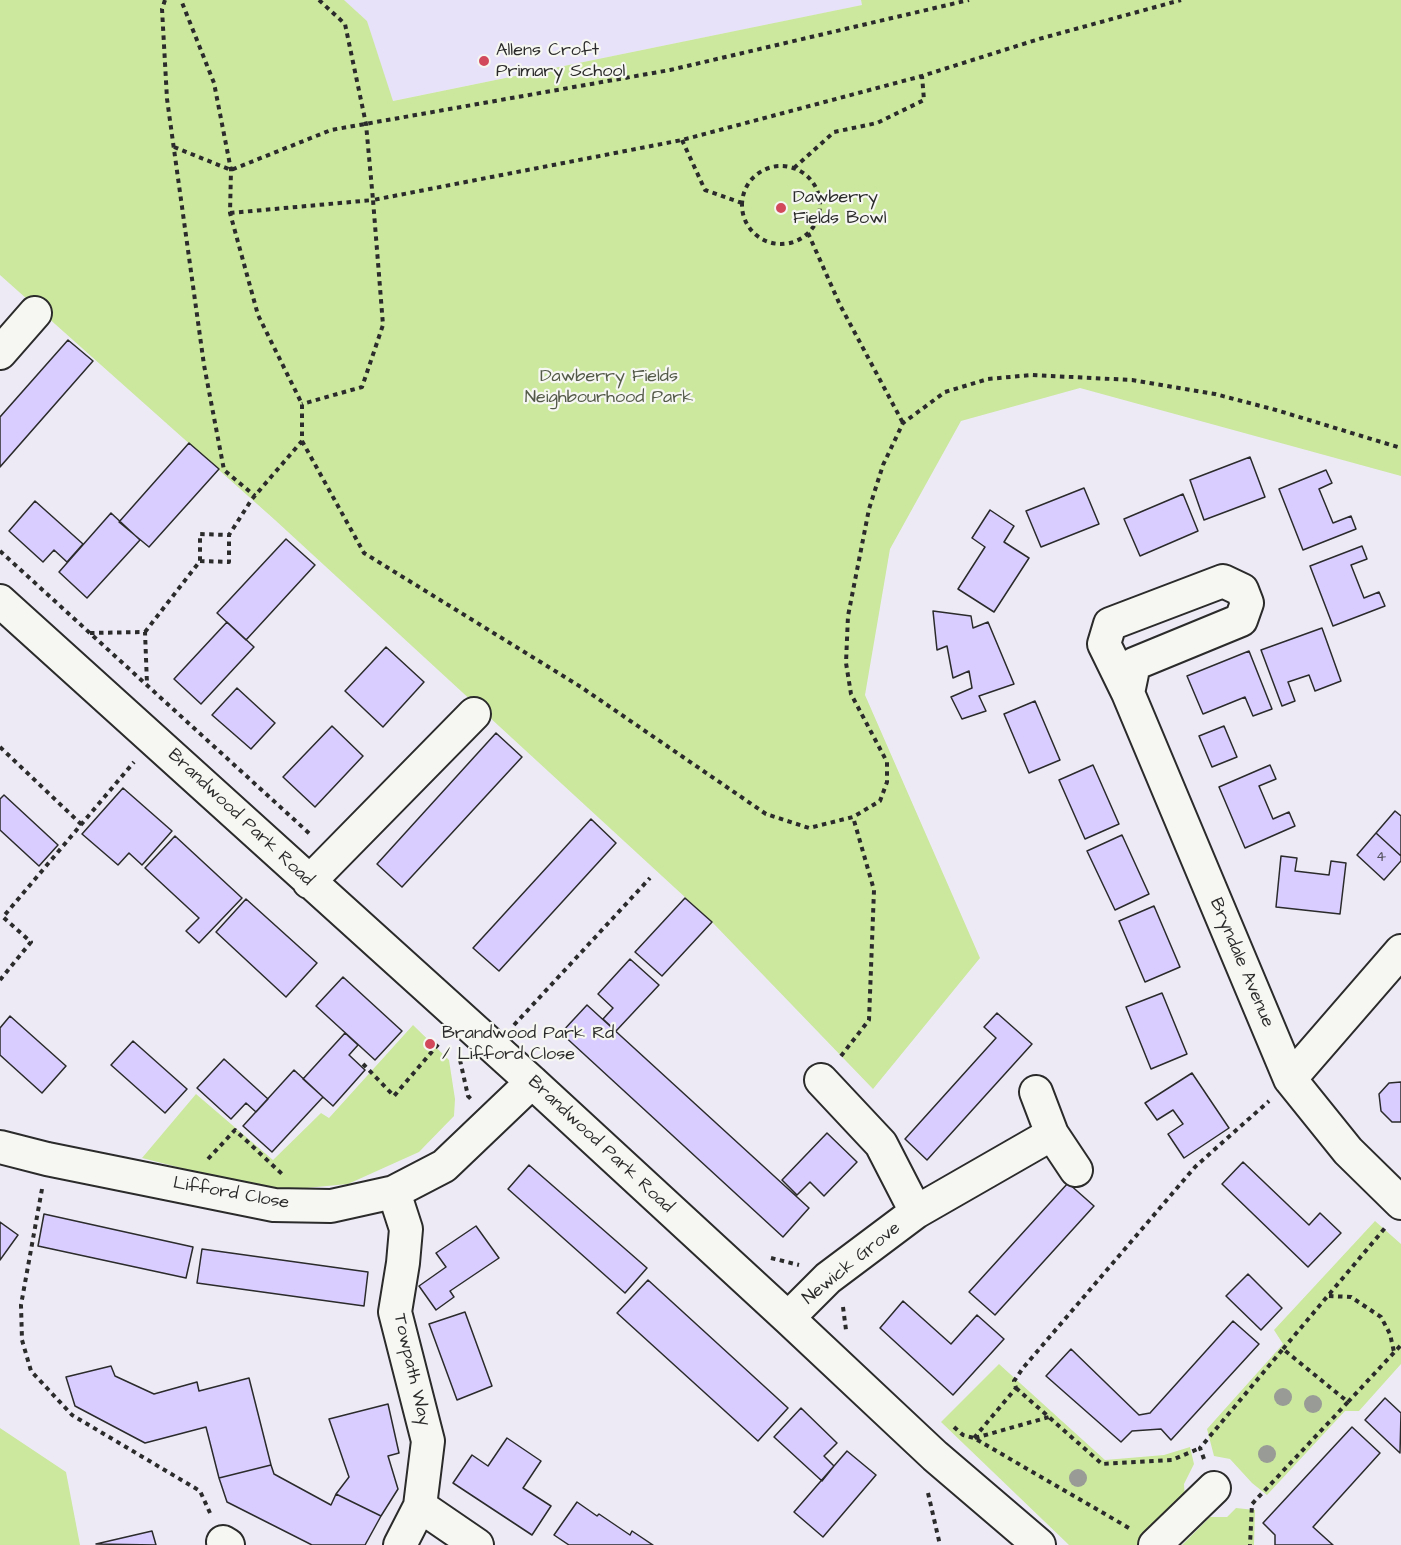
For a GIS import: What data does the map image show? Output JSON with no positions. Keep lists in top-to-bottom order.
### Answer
{
  "streets": {
    "street": [
      "Brandwood Park Road",
      "Bryndale Avenue",
      "Lifford Close",
      "Newick Grove",
      "Towpath Way"
    ]
  },
  "crossings": [
    ["Brandwood Park Road", "Lifford Close"],
    ["Brandwood Park Road", "Newick Grove"],
    ["Lifford Close", "Towpath Way"]
  ],
  "parks": ["Dawberry Fields Neighbourhood Park"],
  "places": ["Allens Croft Primary School", "Dawberry Fields Bowl", "Brandwood Park Rd / Lifford Close"],
  "house_numbers": ["4"]
}
